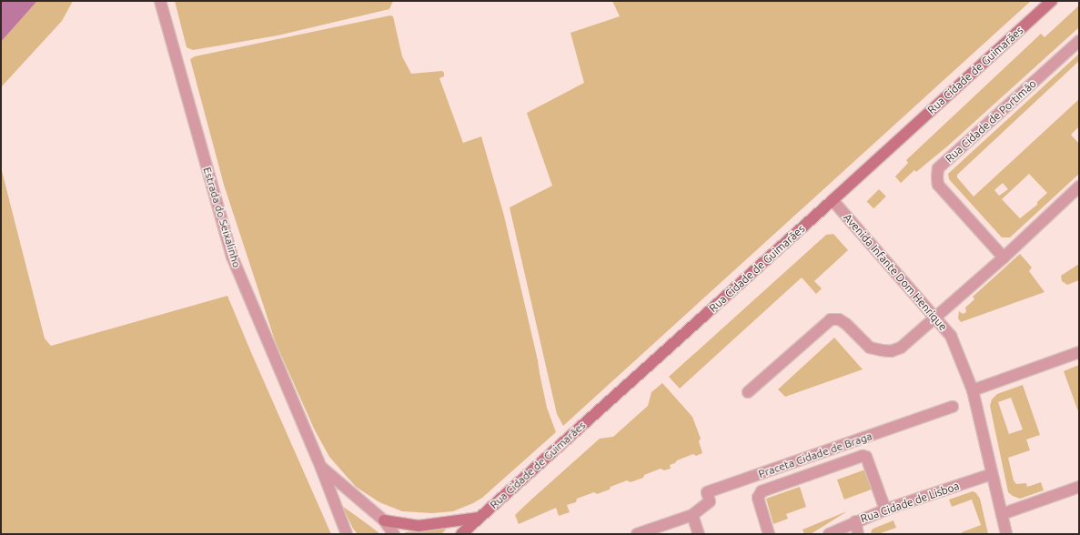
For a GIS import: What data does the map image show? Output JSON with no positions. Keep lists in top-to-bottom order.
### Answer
{
  "streets": {
    "main road": ["Rua Cidade de Guimarães"],
    "street": [
      "Rua Cidade de Portimão",
      "Estrada do Seixalinho",
      "Avenida Infante Dom Henrique",
      "Praceta Cidade de Braga",
      "Rua Cidade de Lisboa"
    ]
  },
  "crossings": [
    ["Rua Cidade de Guimarães", "Avenida Infante Dom Henrique"],
    ["Avenida Infante Dom Henrique", "Rua Cidade de Lisboa"],
    ["Praceta Cidade de Braga", "Rua Cidade de Lisboa"]
  ]
}
